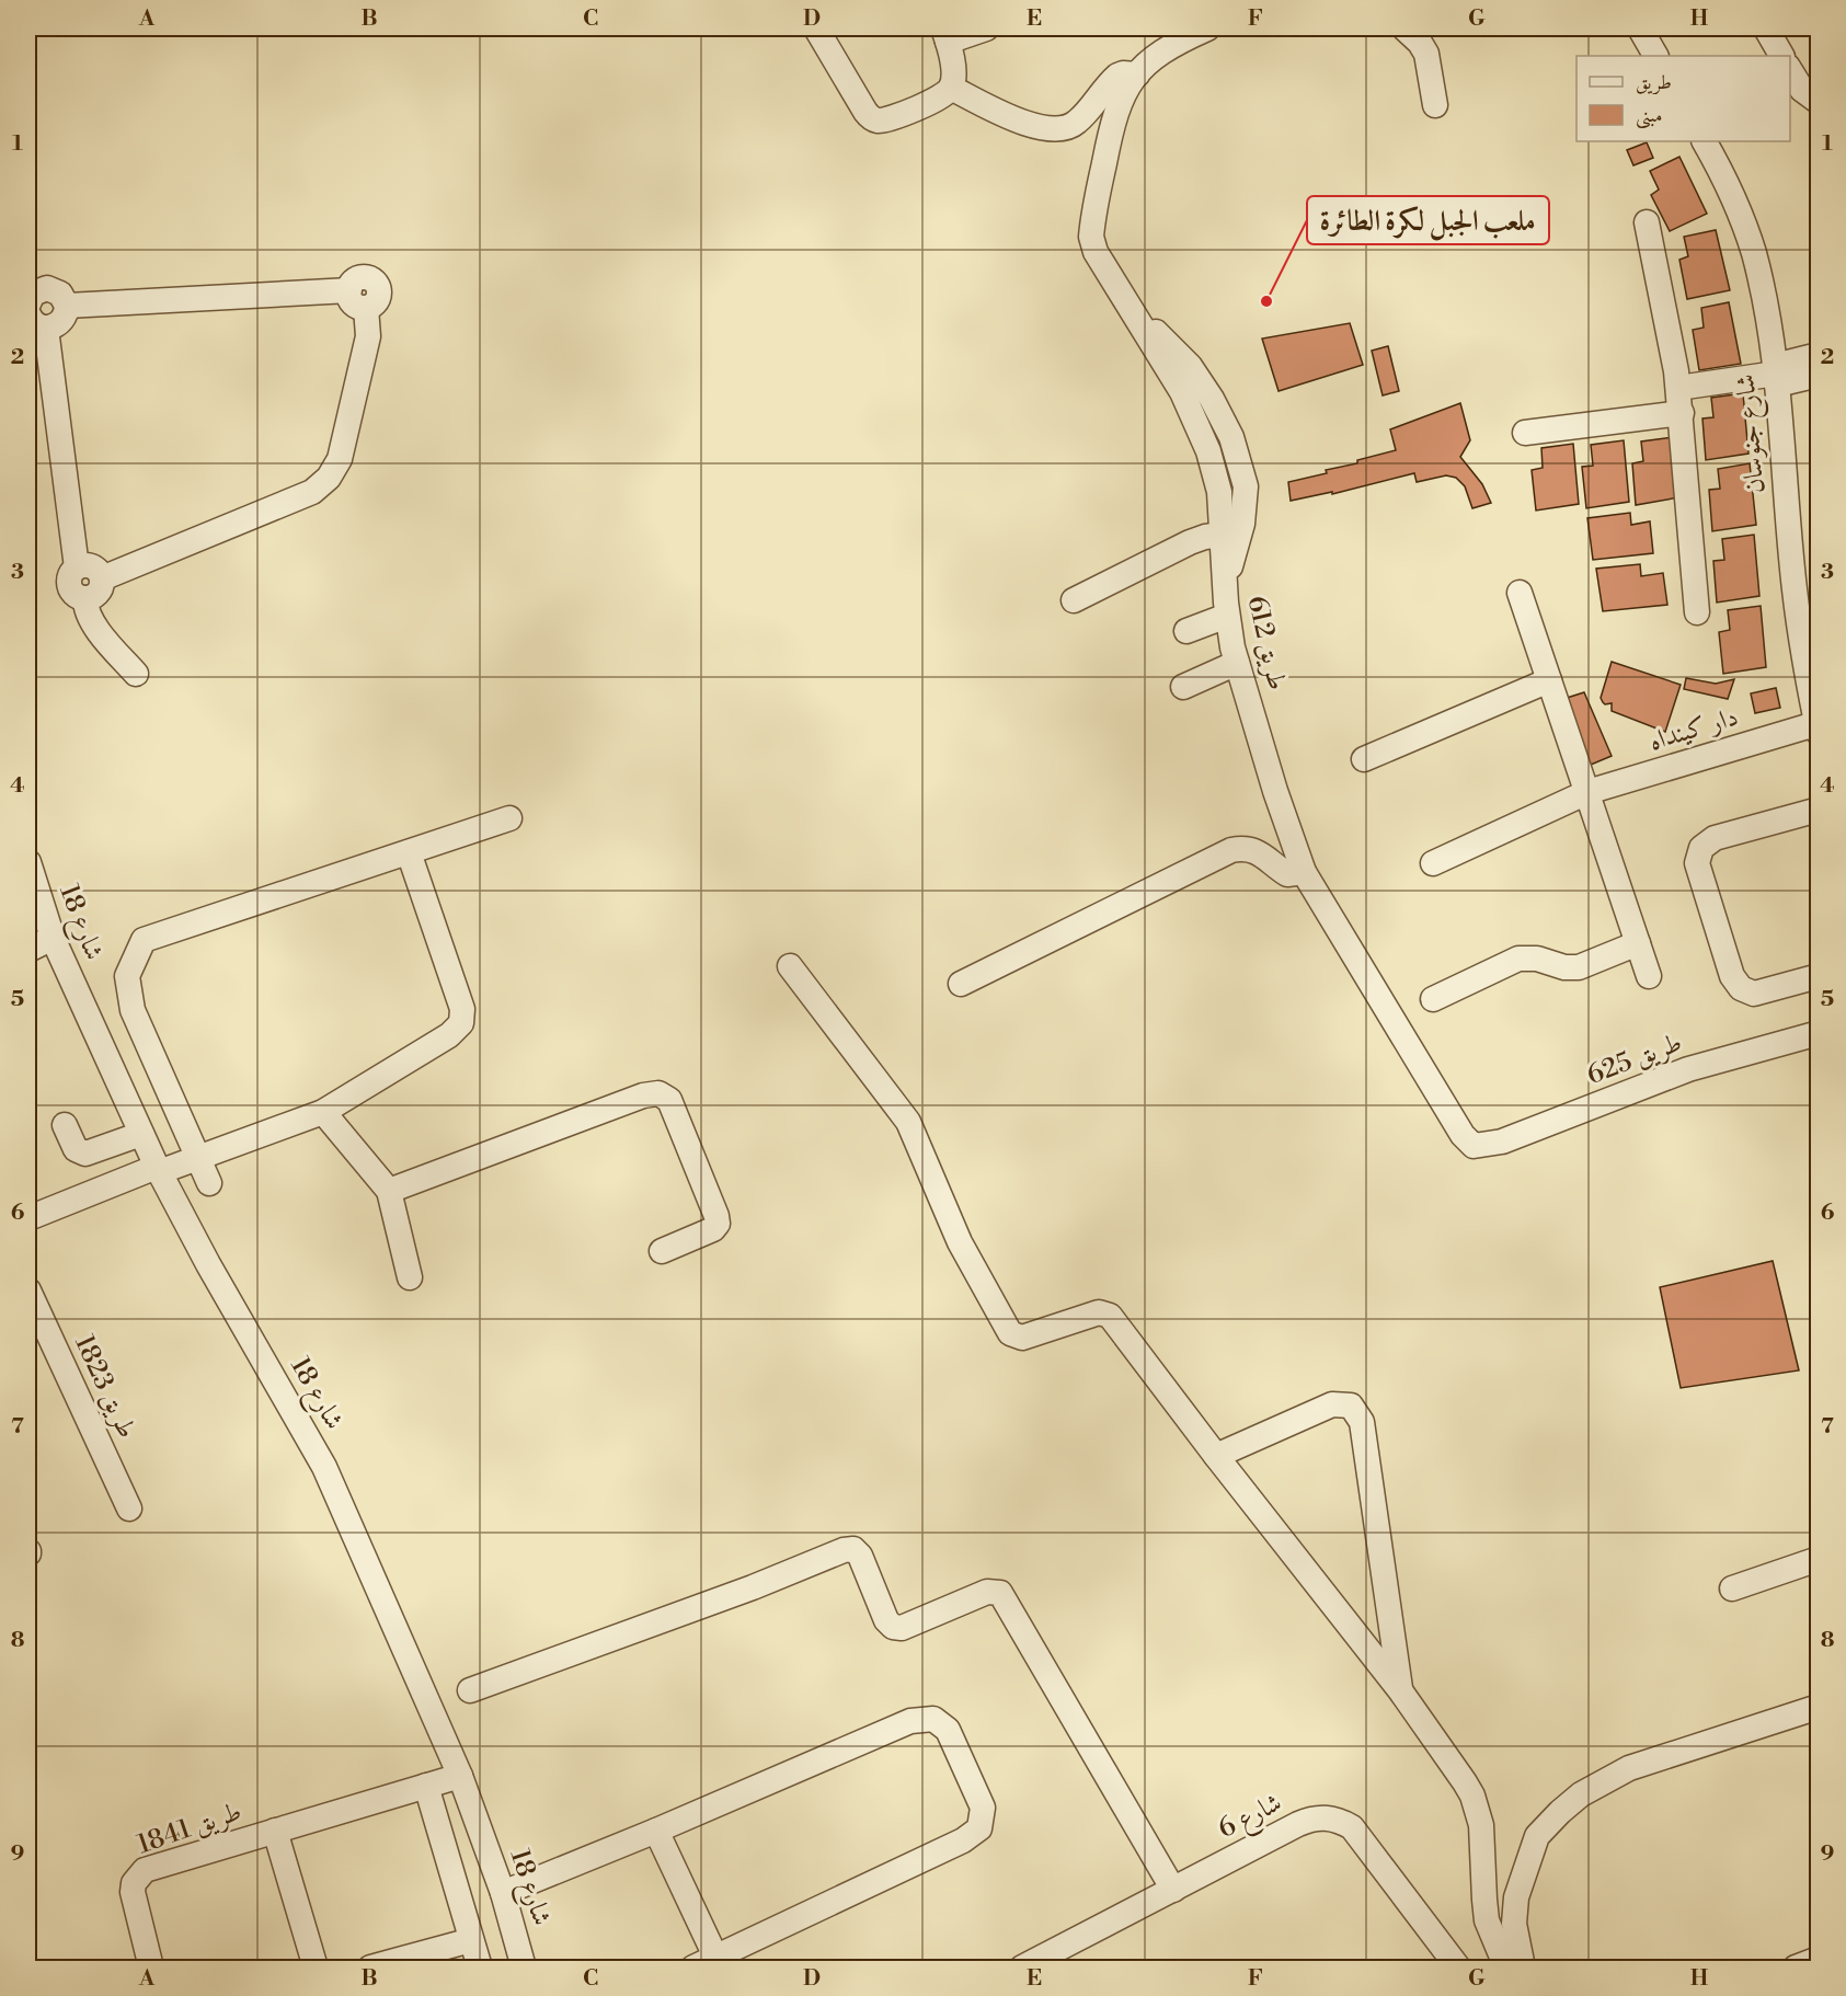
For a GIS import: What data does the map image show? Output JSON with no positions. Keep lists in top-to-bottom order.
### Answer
{
  "streets": {
    "street": [
      "شارع جنوسان",
      "طريق 612",
      "دار كينداه",
      "شارع 18",
      "طريق 625",
      "طريق 1823",
      "شارع 6",
      "طريق 1841"
    ]
  },
  "crossings": [
    ["شارع جنوسان", "دار كينداه"],
    ["طريق 612", "طريق 625"],
    ["شارع 18", "طريق 1841"]
  ],
  "places": ["ملعب الجبل لكرة الطائرة"],
  "legend": ["طريق", "مبنى"],
  "grid": {
    "columns": [
      "A",
      "B",
      "C",
      "D",
      "E",
      "F",
      "G",
      "H"
    ],
    "rows": [
      "1",
      "2",
      "3",
      "4",
      "5",
      "6",
      "7",
      "8",
      "9"
    ]
  }
}
